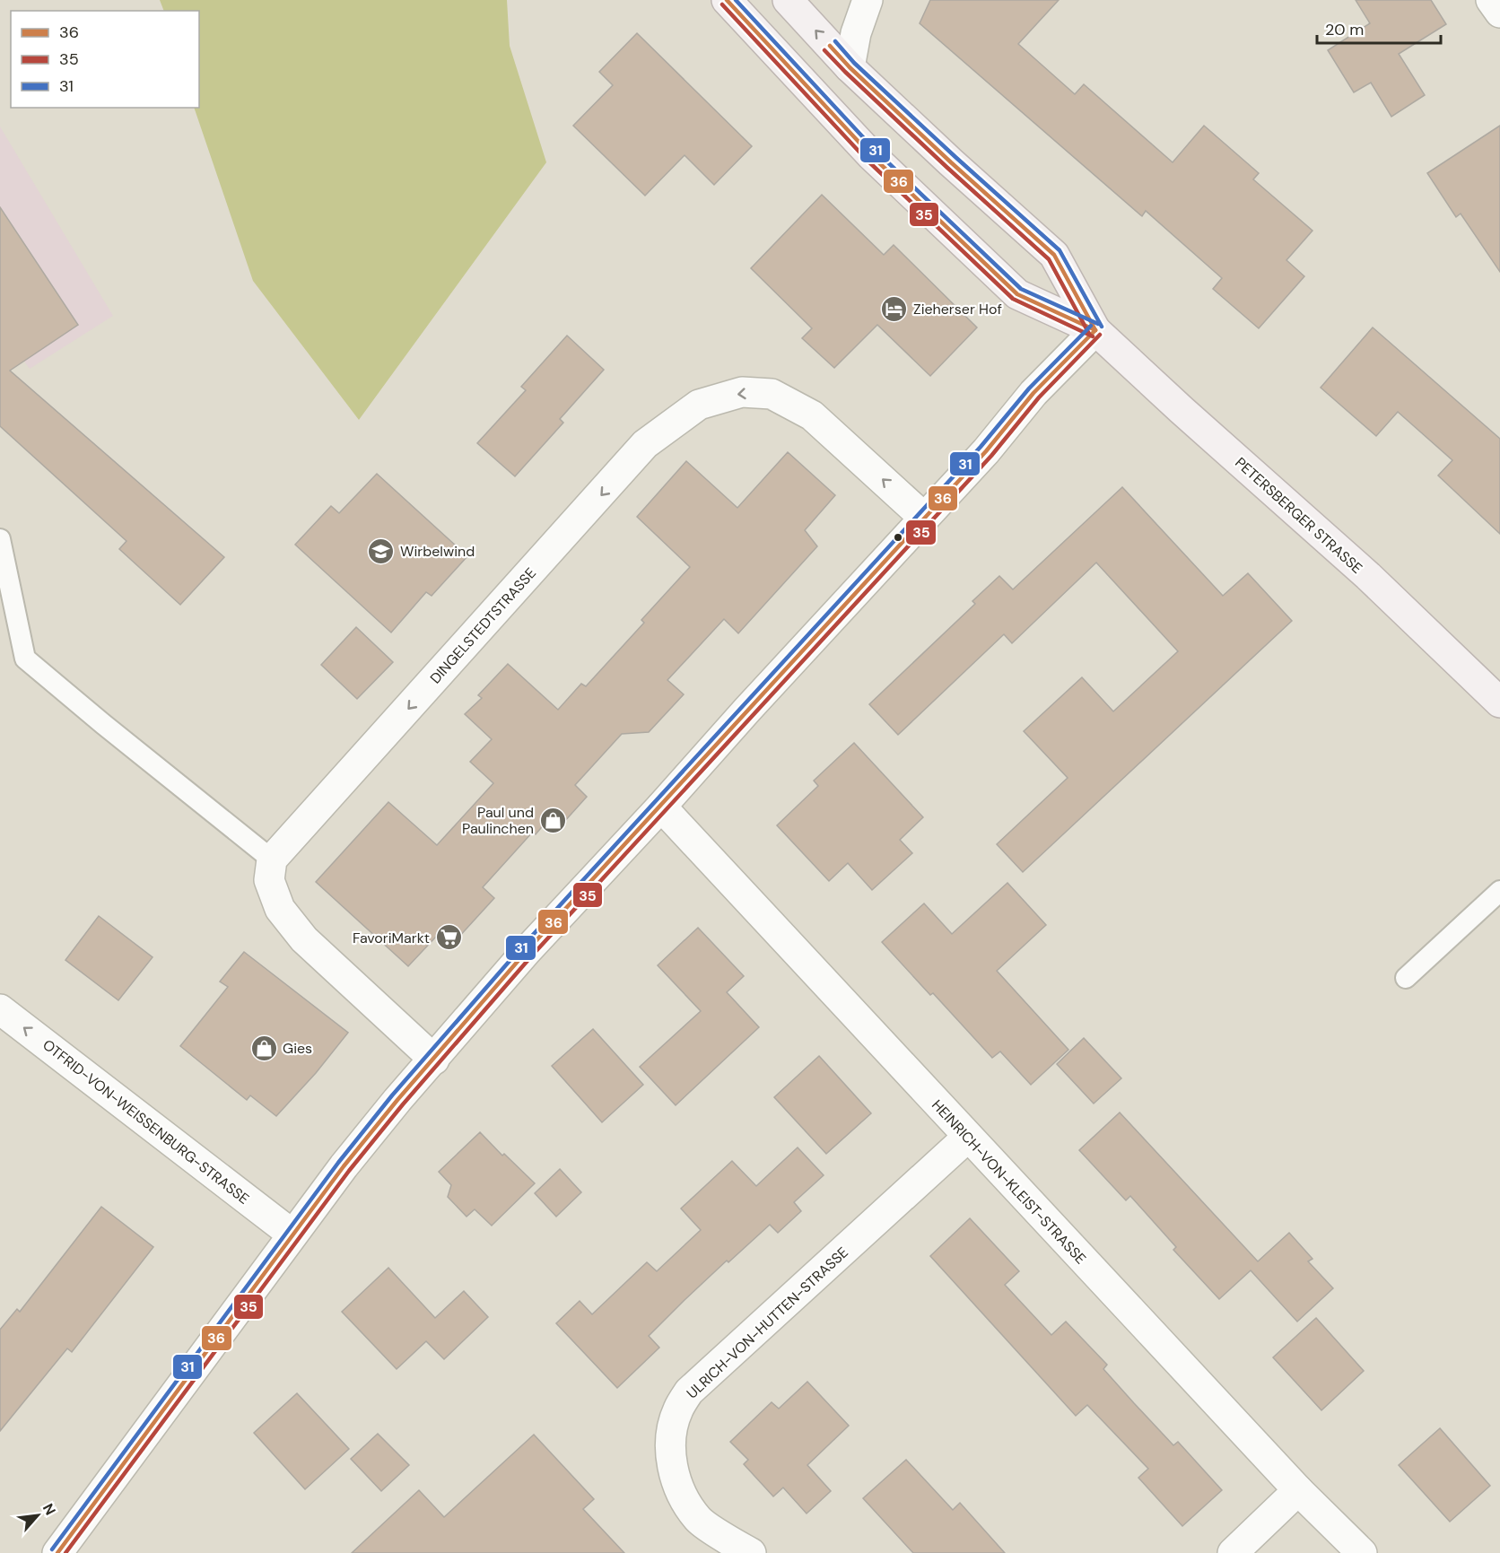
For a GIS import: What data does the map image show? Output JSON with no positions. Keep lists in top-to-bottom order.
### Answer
{
  "streets": {
    "main road": ["PETERSBERGER STRASSE"],
    "street": [
      "DINGELSTEDTSTRASSE",
      "OTFRID-VON-WEISSENBURG-STRASSE",
      "HEINRICH-VON-KLEIST-STRASSE",
      "ULRICH-VON-HUTTEN-STRASSE"
    ]
  },
  "crossings": [
    ["HEINRICH-VON-KLEIST-STRASSE", "ULRICH-VON-HUTTEN-STRASSE"]
  ],
  "places": {
    "hotel": ["Zieherser Hof"],
    "school or university": ["Wirbelwind"],
    "shop": ["Paul und Paulinchen", "Gies"],
    "supermarket": ["FavoriMarkt"]
  },
  "lines": ["transit line 36", "transit line 31", "transit line 35"],
  "legend": ["36", "35", "31"],
  "scale_bar": "20 m",
  "north": "top right"
}
